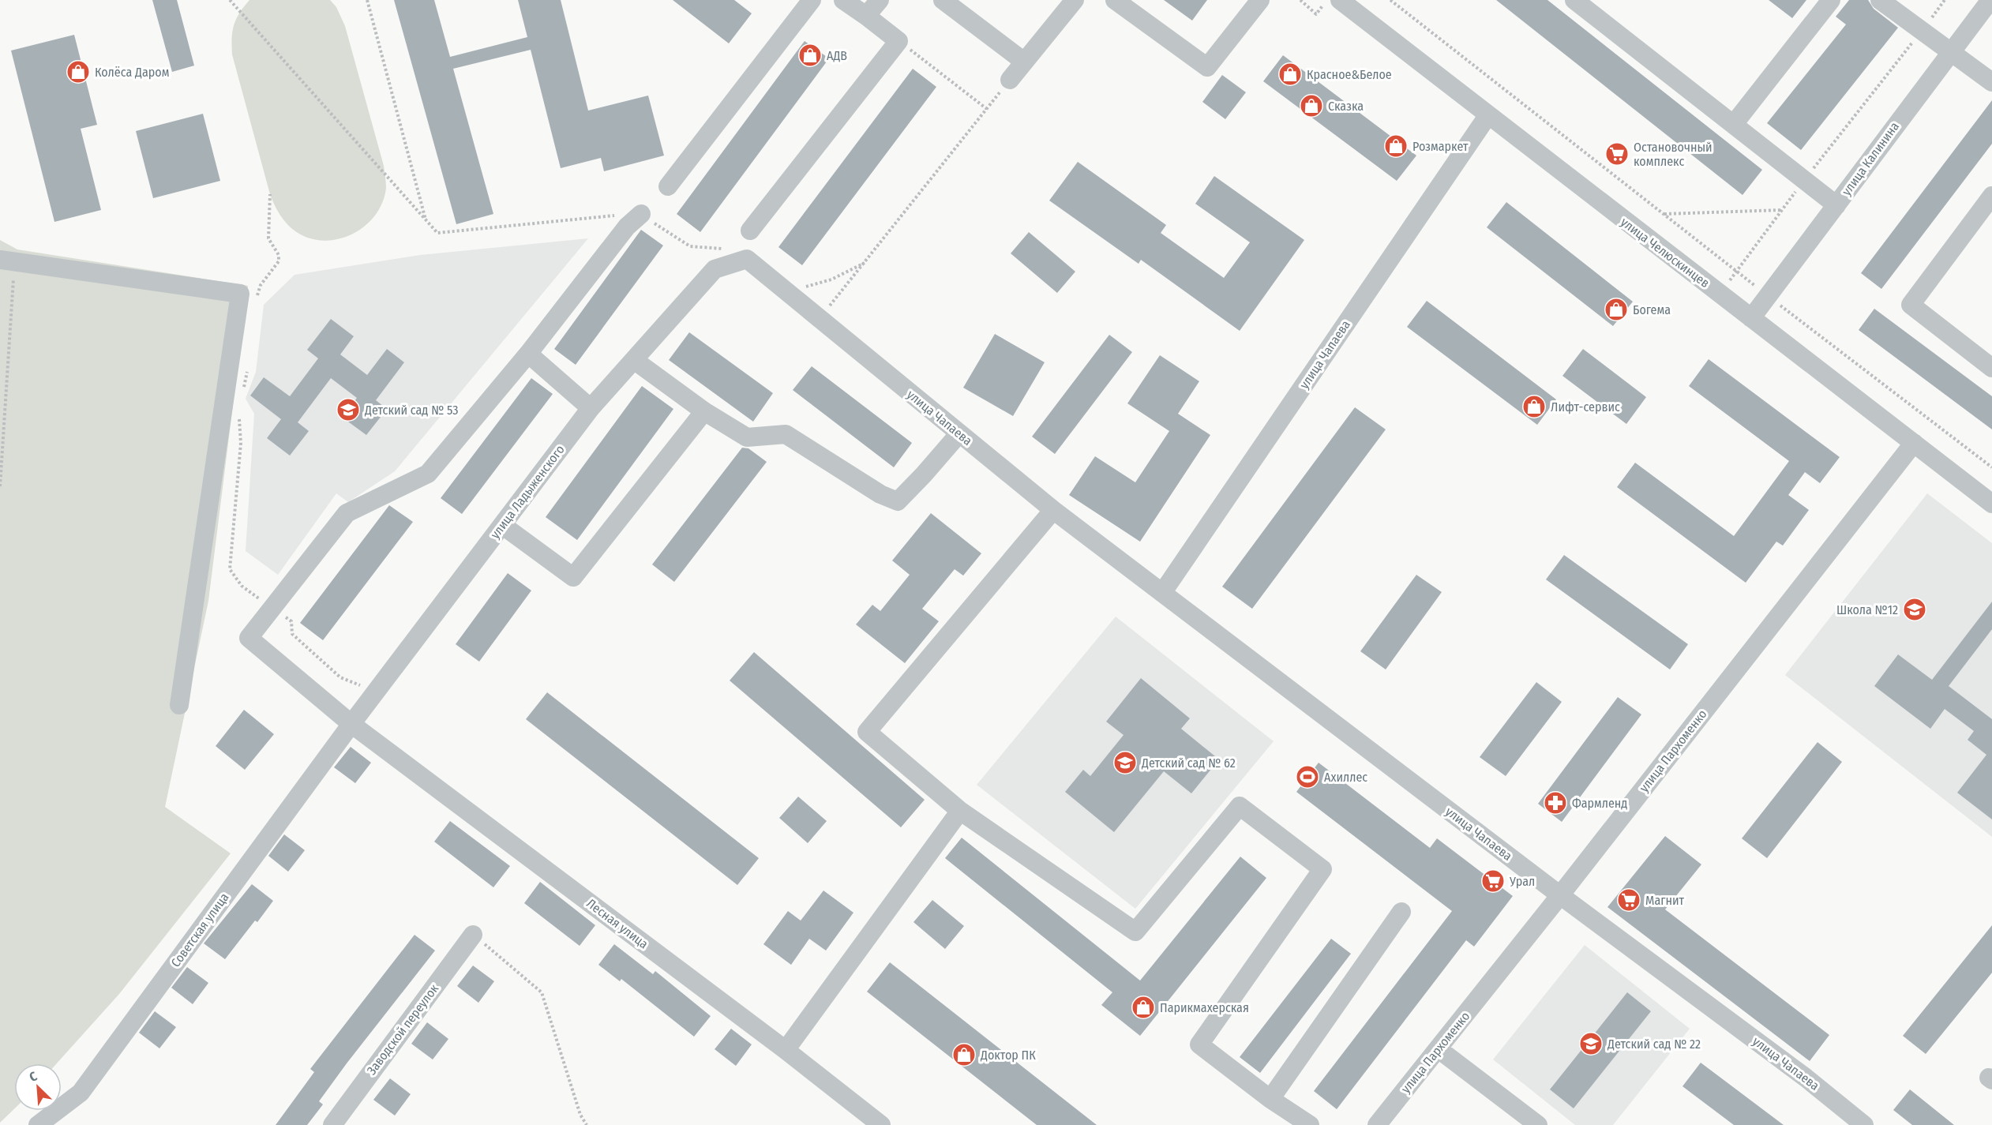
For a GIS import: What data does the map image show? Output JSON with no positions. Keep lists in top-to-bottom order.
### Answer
{
  "streets": {
    "street": [
      "улица Калинина",
      "улица Челюскинцев",
      "улица Чапаева",
      "улица Ладыженского",
      "улица Пархоменко",
      "Лесная улица",
      "Советская улица",
      "Заводской переулок"
    ]
  },
  "crossings": [
    ["улица Калинина", "улица Челюскинцев"],
    ["улица Челюскинцев", "улица Чапаева"],
    ["улица Челюскинцев", "улица Пархоменко"],
    ["улица Чапаева", "улица Ладыженского"],
    ["улица Чапаева", "улица Пархоменко"],
    ["улица Ладыженского", "Лесная улица"],
    ["улица Ладыженского", "Советская улица"],
    ["Лесная улица", "Советская улица"]
  ],
  "places": {
    "shop": [
      "АДВ",
      "Колёса Даром",
      "Красное&Белое",
      "Сказка",
      "Розмаркет",
      "Богема",
      "Лифт-сервис",
      "Парикмахерская",
      "Доктор ПК"
    ],
    "supermarket": ["Остановочный комплекс", "Урал", "Магнит"],
    "school or university": [
      "Детский сад № 53",
      "Школа №12",
      "Детский сад № 62",
      "Детский сад № 22"
    ],
    "sports": ["Ахиллес"],
    "pharmacy": ["Фармленд"]
  },
  "north": "top left"
}
